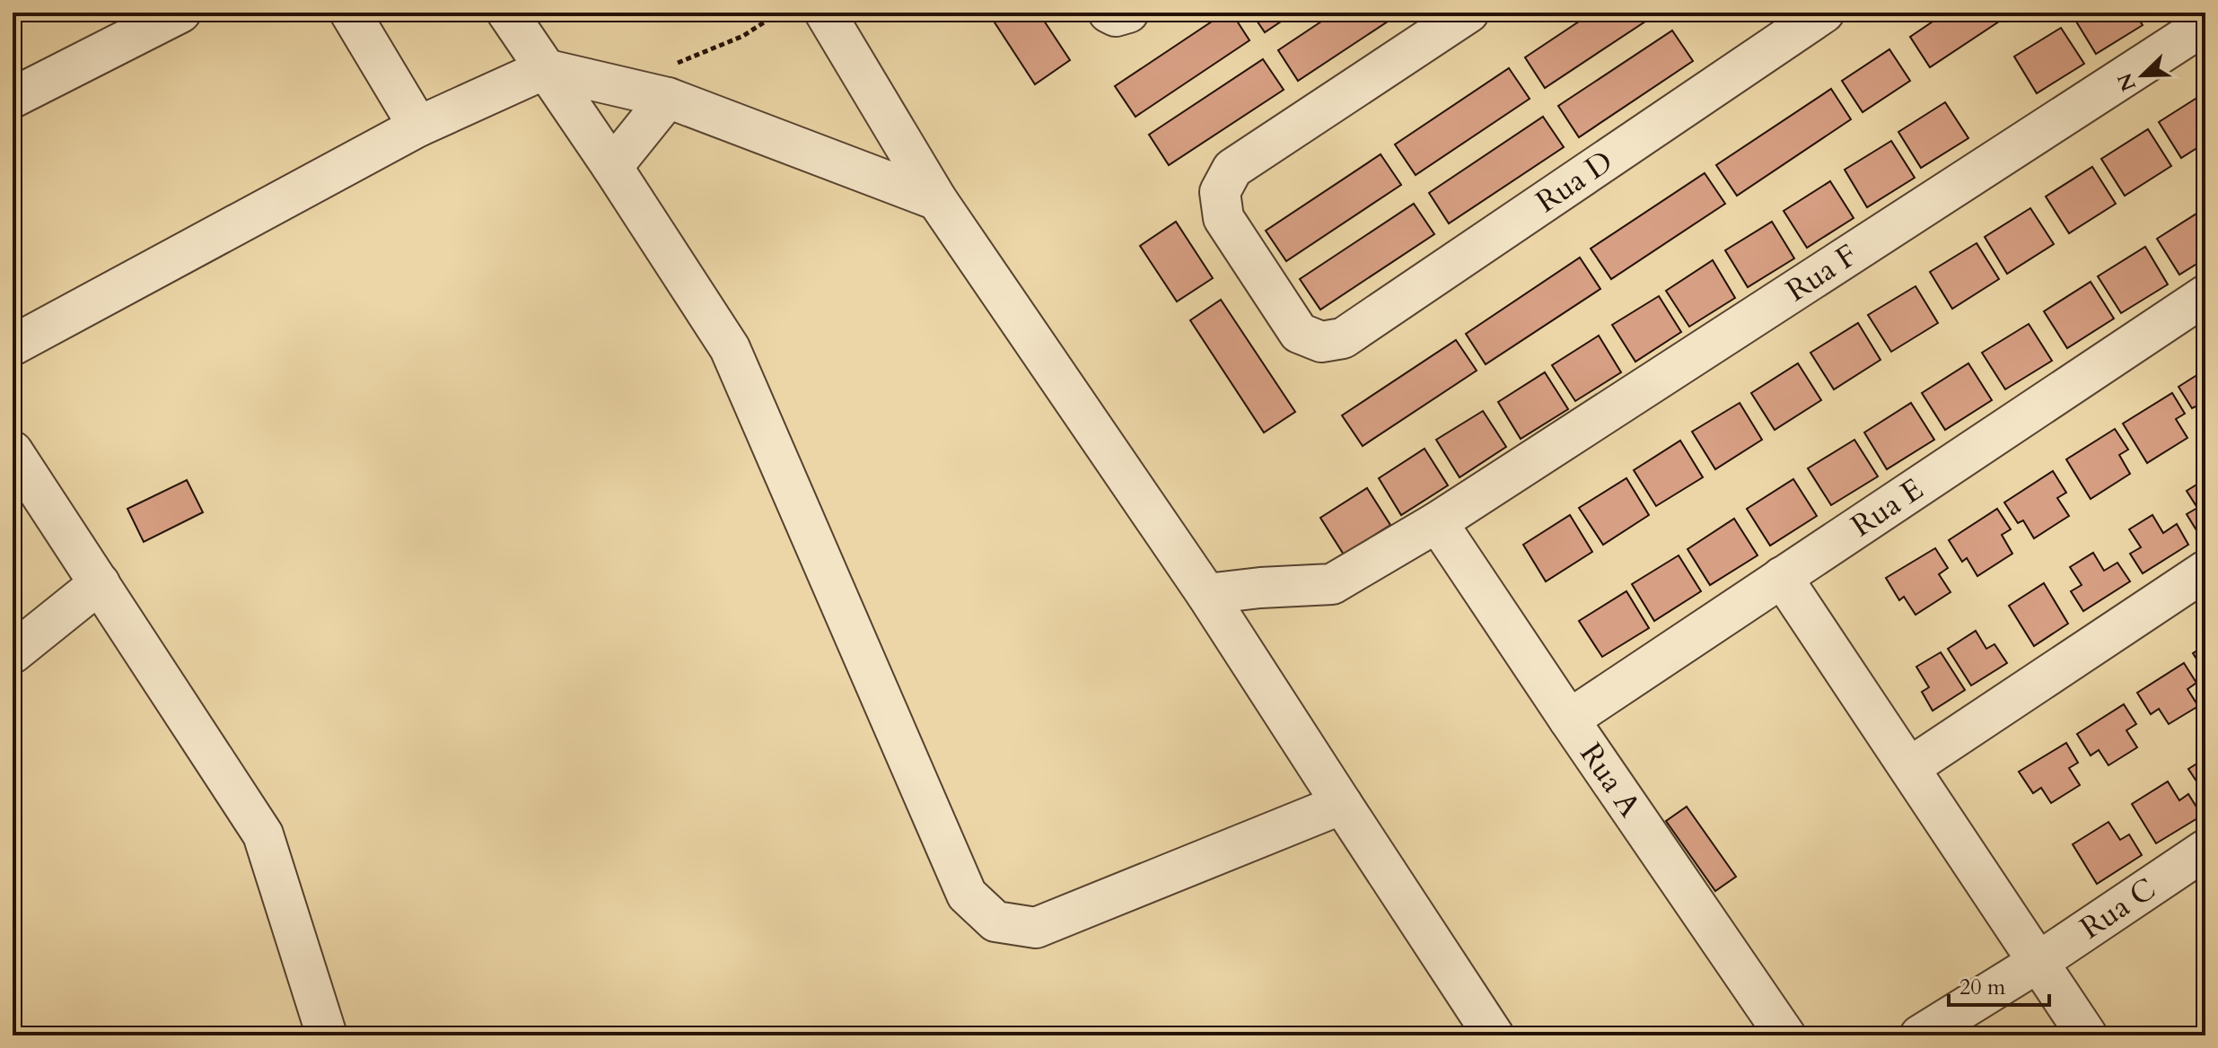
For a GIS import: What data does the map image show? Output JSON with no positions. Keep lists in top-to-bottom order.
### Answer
{
  "streets": {
    "street": [
      "Rua D",
      "Rua F",
      "Rua E",
      "Rua A",
      "Rua C"
    ]
  },
  "crossings": [
    ["Rua F", "Rua A"],
    ["Rua E", "Rua A"]
  ],
  "scale_bar": "20 m",
  "north": "bottom left"
}
